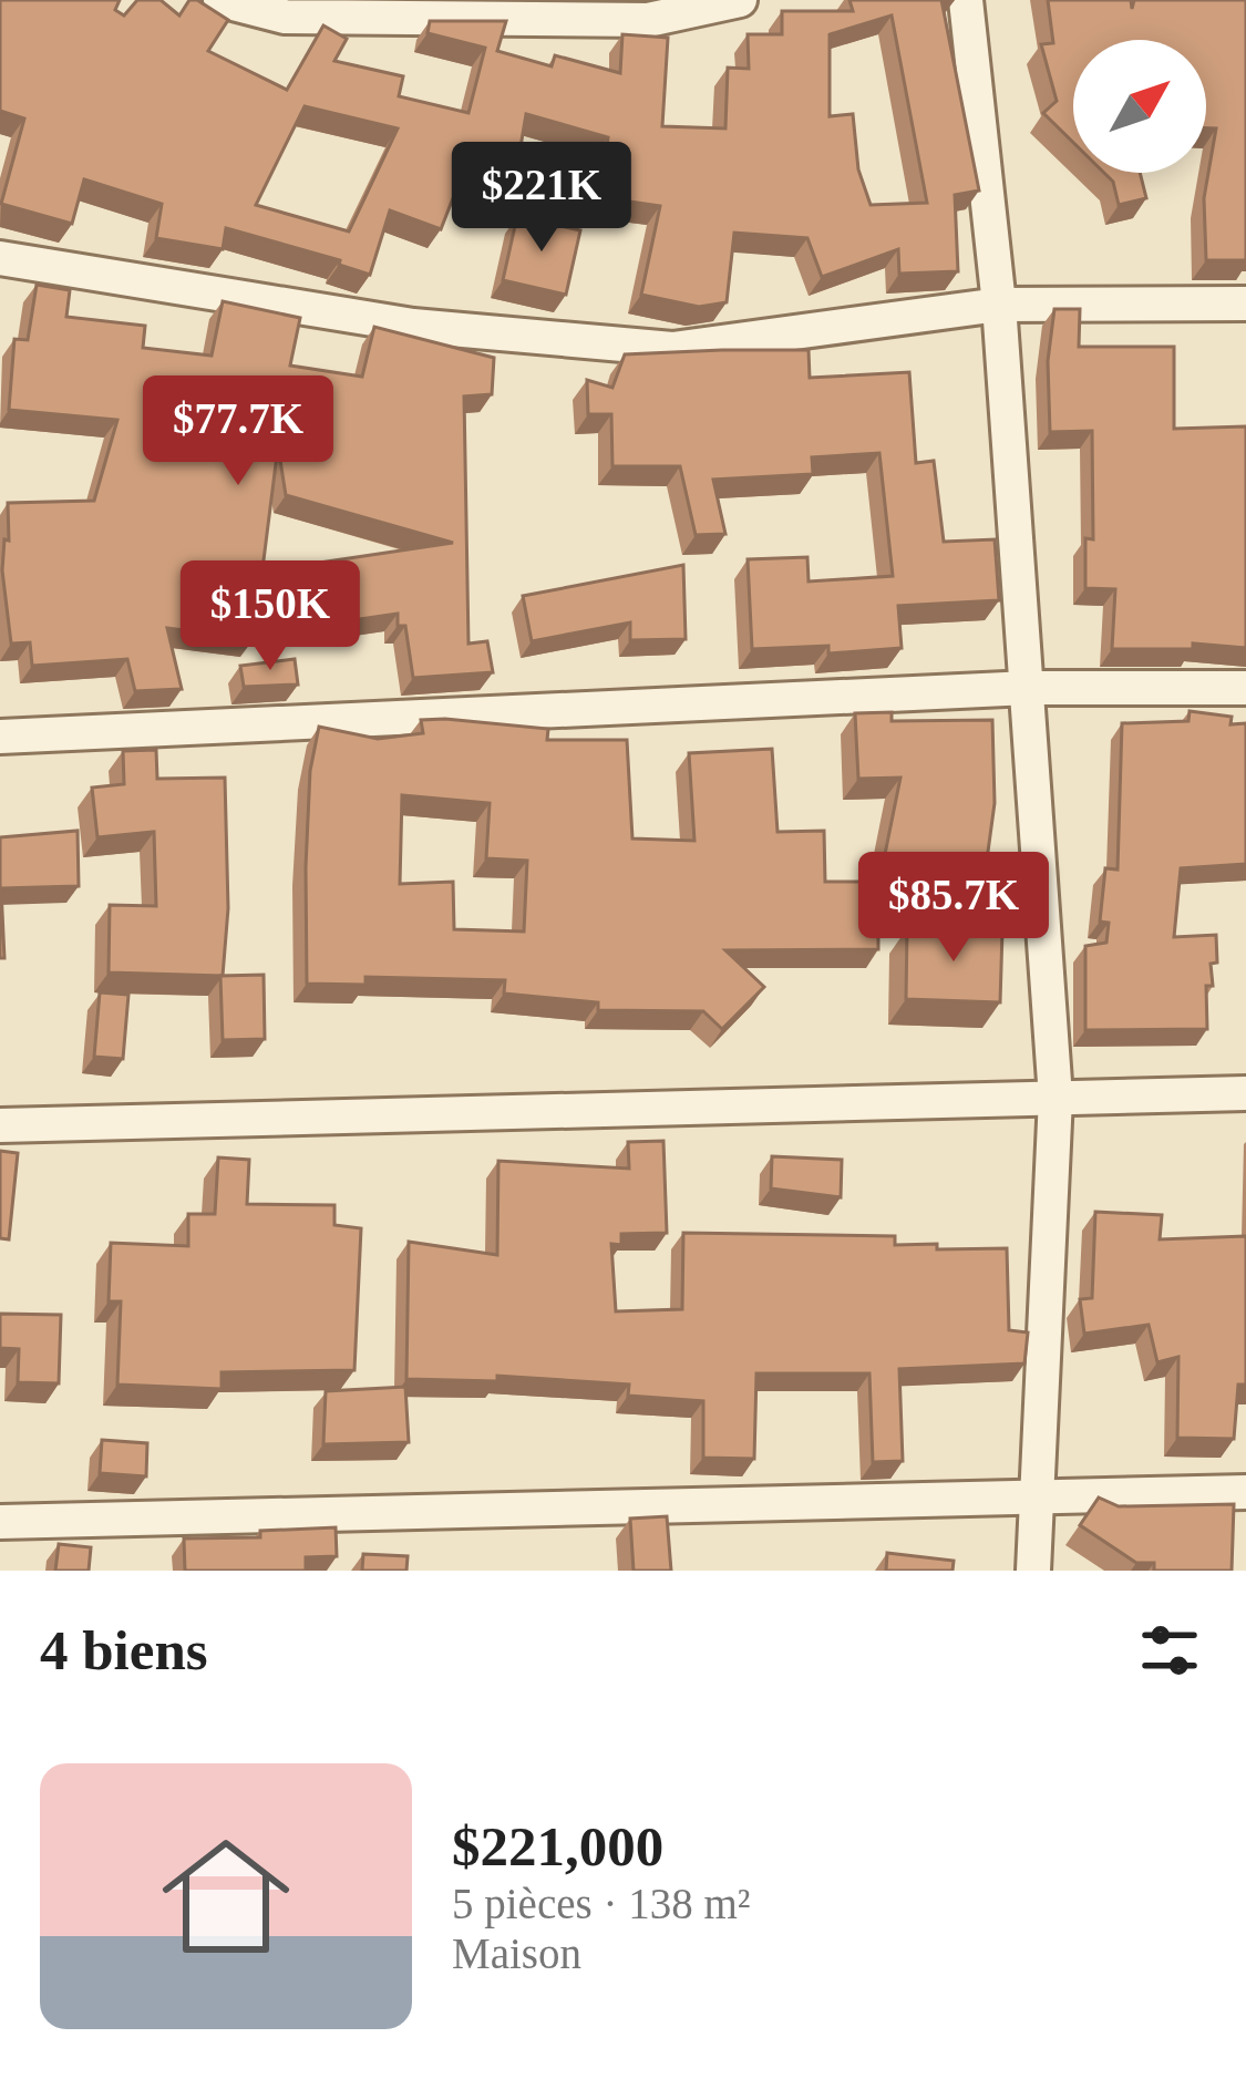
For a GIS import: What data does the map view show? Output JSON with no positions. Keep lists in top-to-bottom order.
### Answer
{
  "north": "top right",
  "page": {
    "price": [
      "$221K",
      "$77.7K",
      "$150K",
      "$85.7K"
    ],
    "heading": "4 biens",
    "list": [
      {
        "name": "$221,000",
        "note": "5 pièces · 138 m² · Maison"
      }
    ]
  }
}
